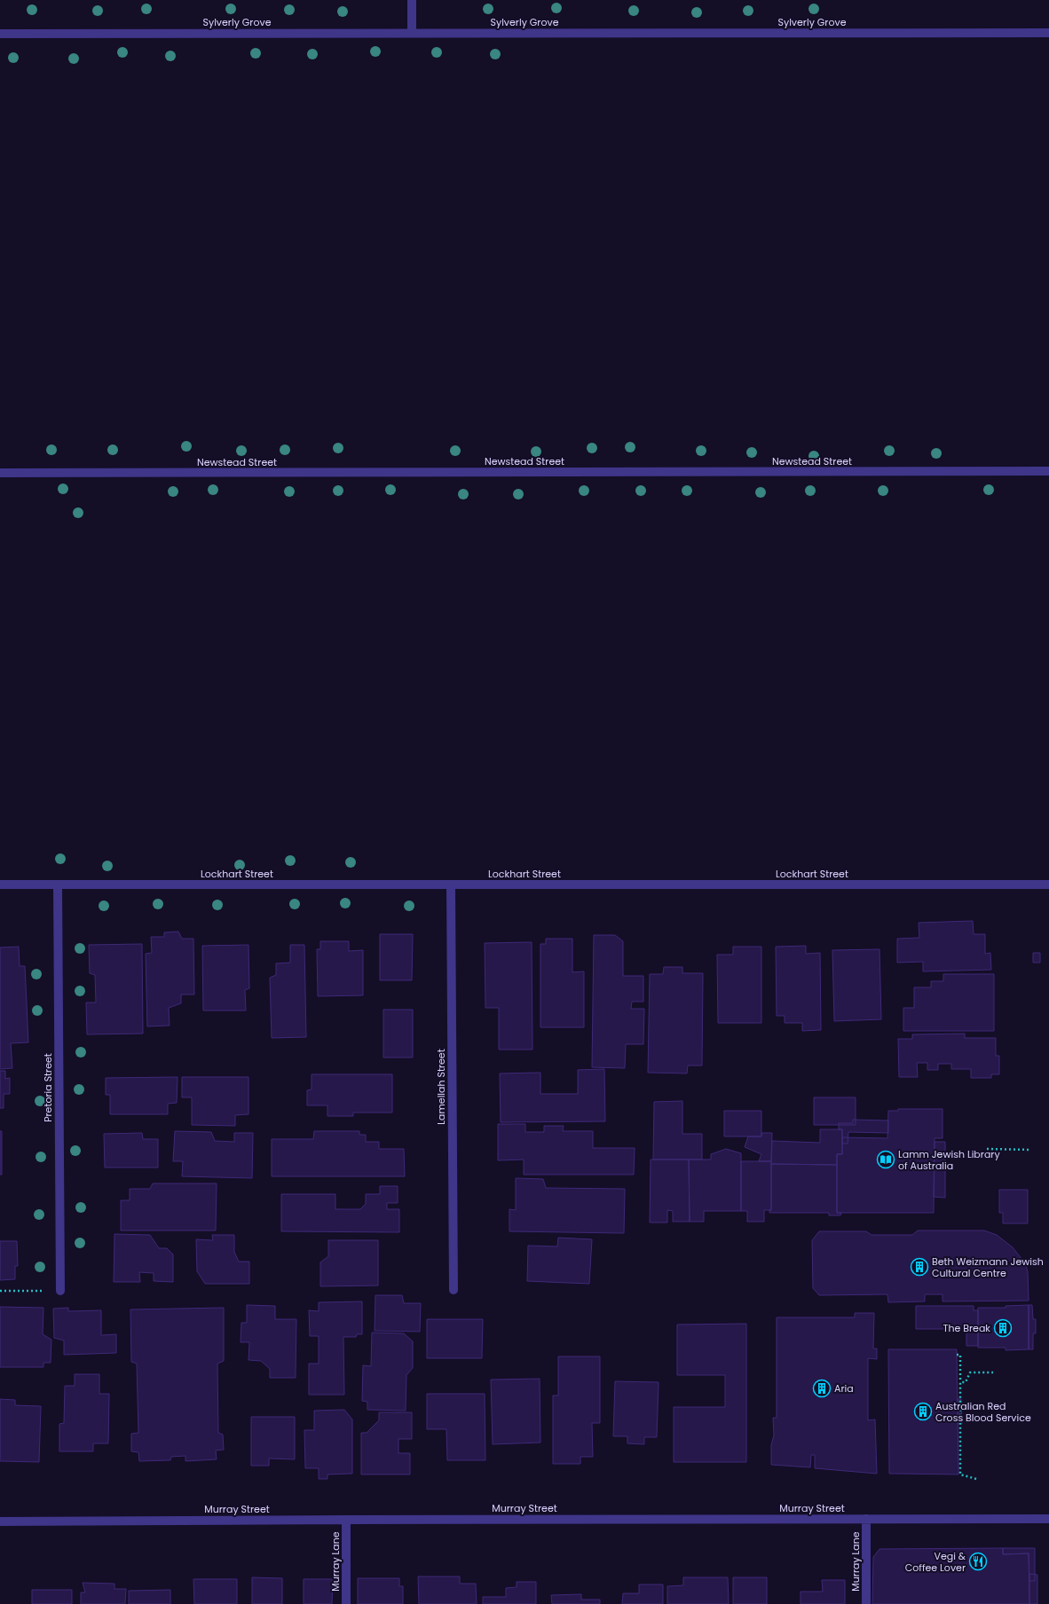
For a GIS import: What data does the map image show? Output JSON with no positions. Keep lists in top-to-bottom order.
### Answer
{
  "streets": {
    "street": [
      "Sylverly Grove",
      "Newstead Street",
      "Lockhart Street",
      "Lamellah Street",
      "Pretoria Street",
      "Murray Street",
      "Murray Lane"
    ]
  },
  "crossings": [
    ["Lockhart Street", "Lamellah Street"],
    ["Lockhart Street", "Pretoria Street"],
    ["Murray Street", "Murray Lane"]
  ],
  "places": {
    "library": ["Lamm Jewish Library of Australia"],
    "building": [
      "Beth Weizmann Jewish Cultural Centre",
      "The Break",
      "Aria",
      "Australian Red Cross Blood Service"
    ],
    "restaurant": ["Vegi & Coffee Lover"]
  }
}
